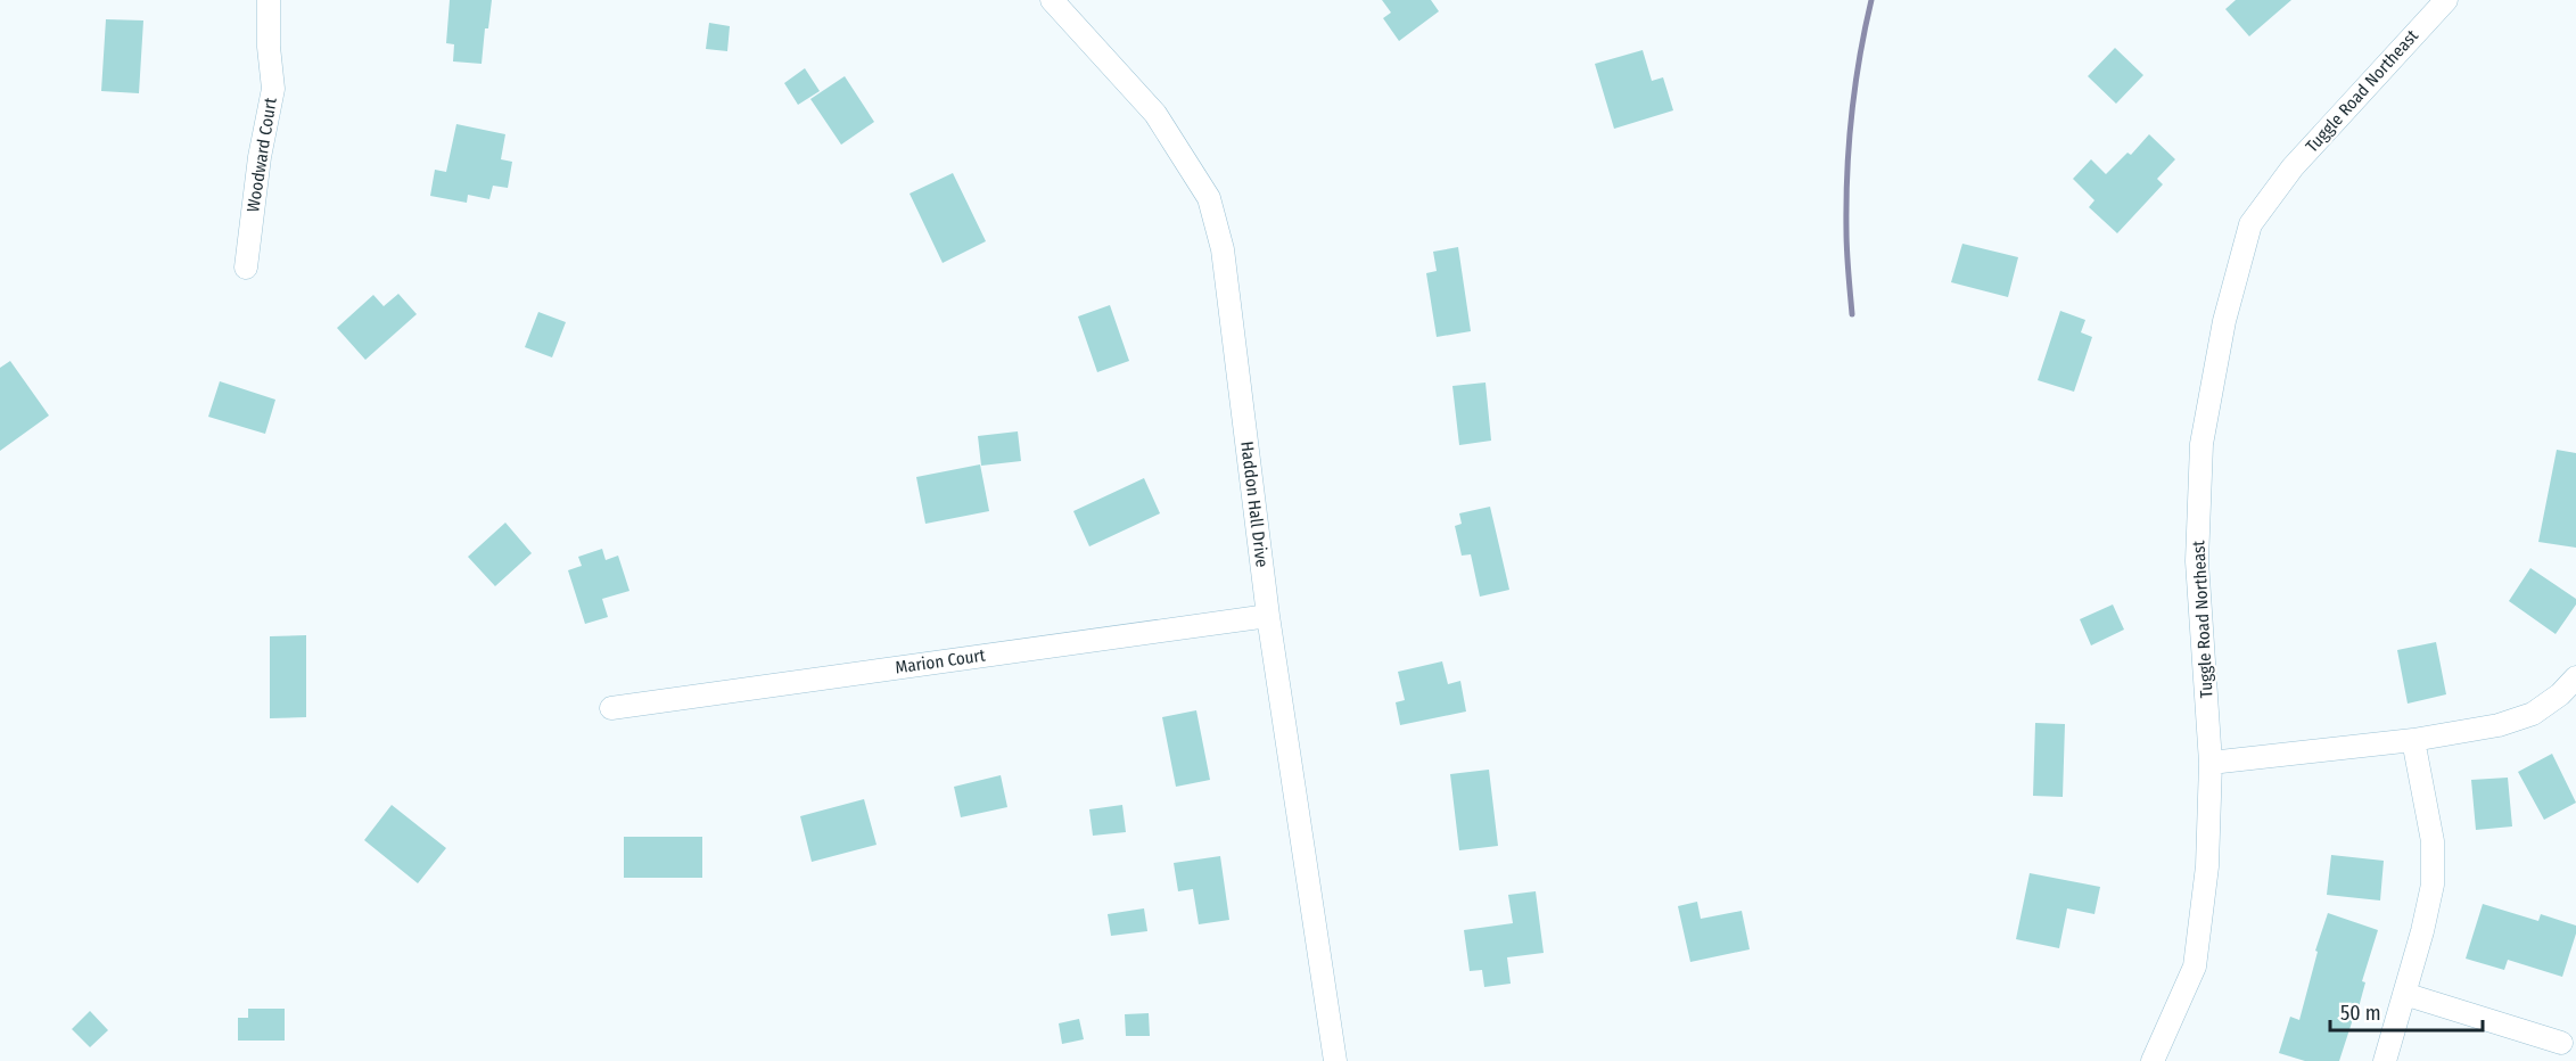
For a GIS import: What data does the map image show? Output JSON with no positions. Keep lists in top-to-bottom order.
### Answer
{
  "streets": {
    "street": [
      "Tuggle Road Northeast",
      "Woodward Court",
      "Haddon Hall Drive",
      "Marion Court"
    ]
  },
  "crossings": [
    ["Haddon Hall Drive", "Marion Court"]
  ],
  "scale_bar": "50 m"
}
